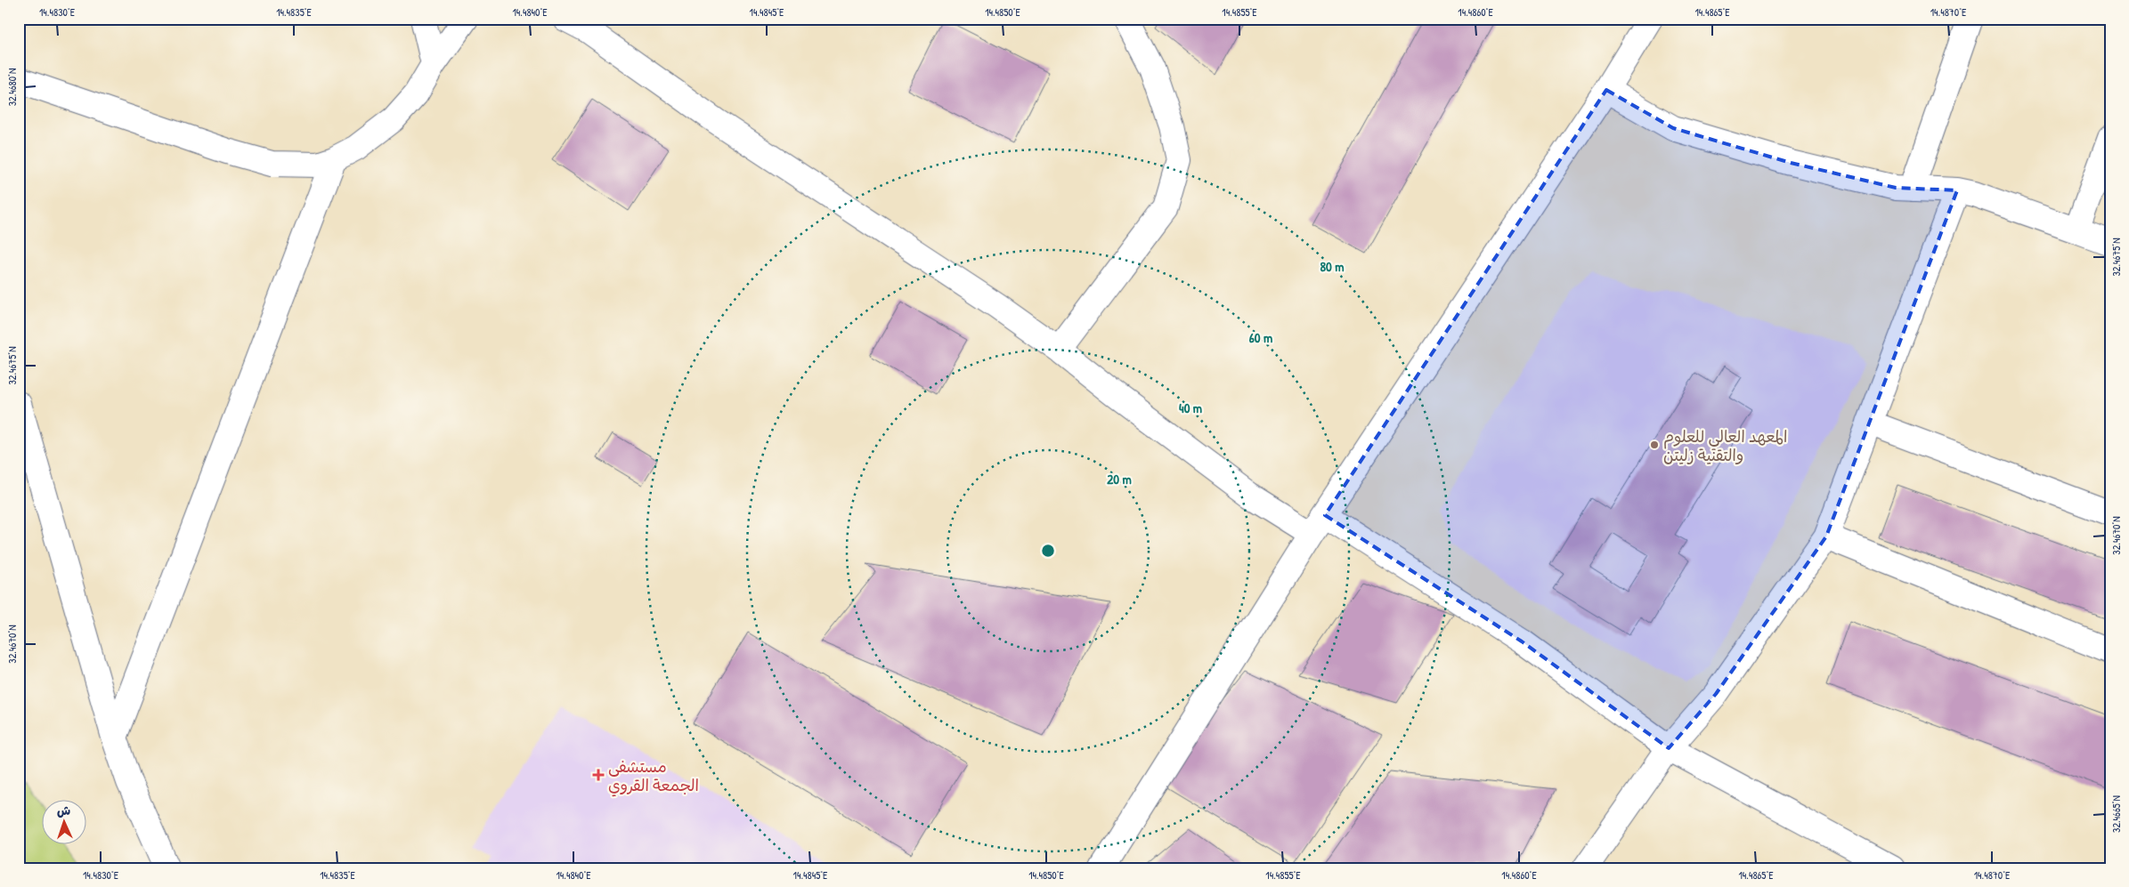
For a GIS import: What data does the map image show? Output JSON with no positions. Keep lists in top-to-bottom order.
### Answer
{
  "places": {
    "other": ["المعهد العالي للعلوم والتقنية زليتن"],
    "health": ["مستشفى الجمعة القروي"]
  },
  "north": "top",
  "coordinates": [
    "14.4830°E",
    "14.4835°E",
    "14.4840°E",
    "14.4845°E",
    "14.4850°E",
    "14.4855°E",
    "14.4860°E",
    "14.4865°E",
    "14.4870°E",
    "32.4680°N",
    "32.4675°N",
    "32.4670°N",
    "32.4665°N"
  ],
  "rings": [
    "80 m",
    "60 m",
    "40 m",
    "20 m"
  ]
}
